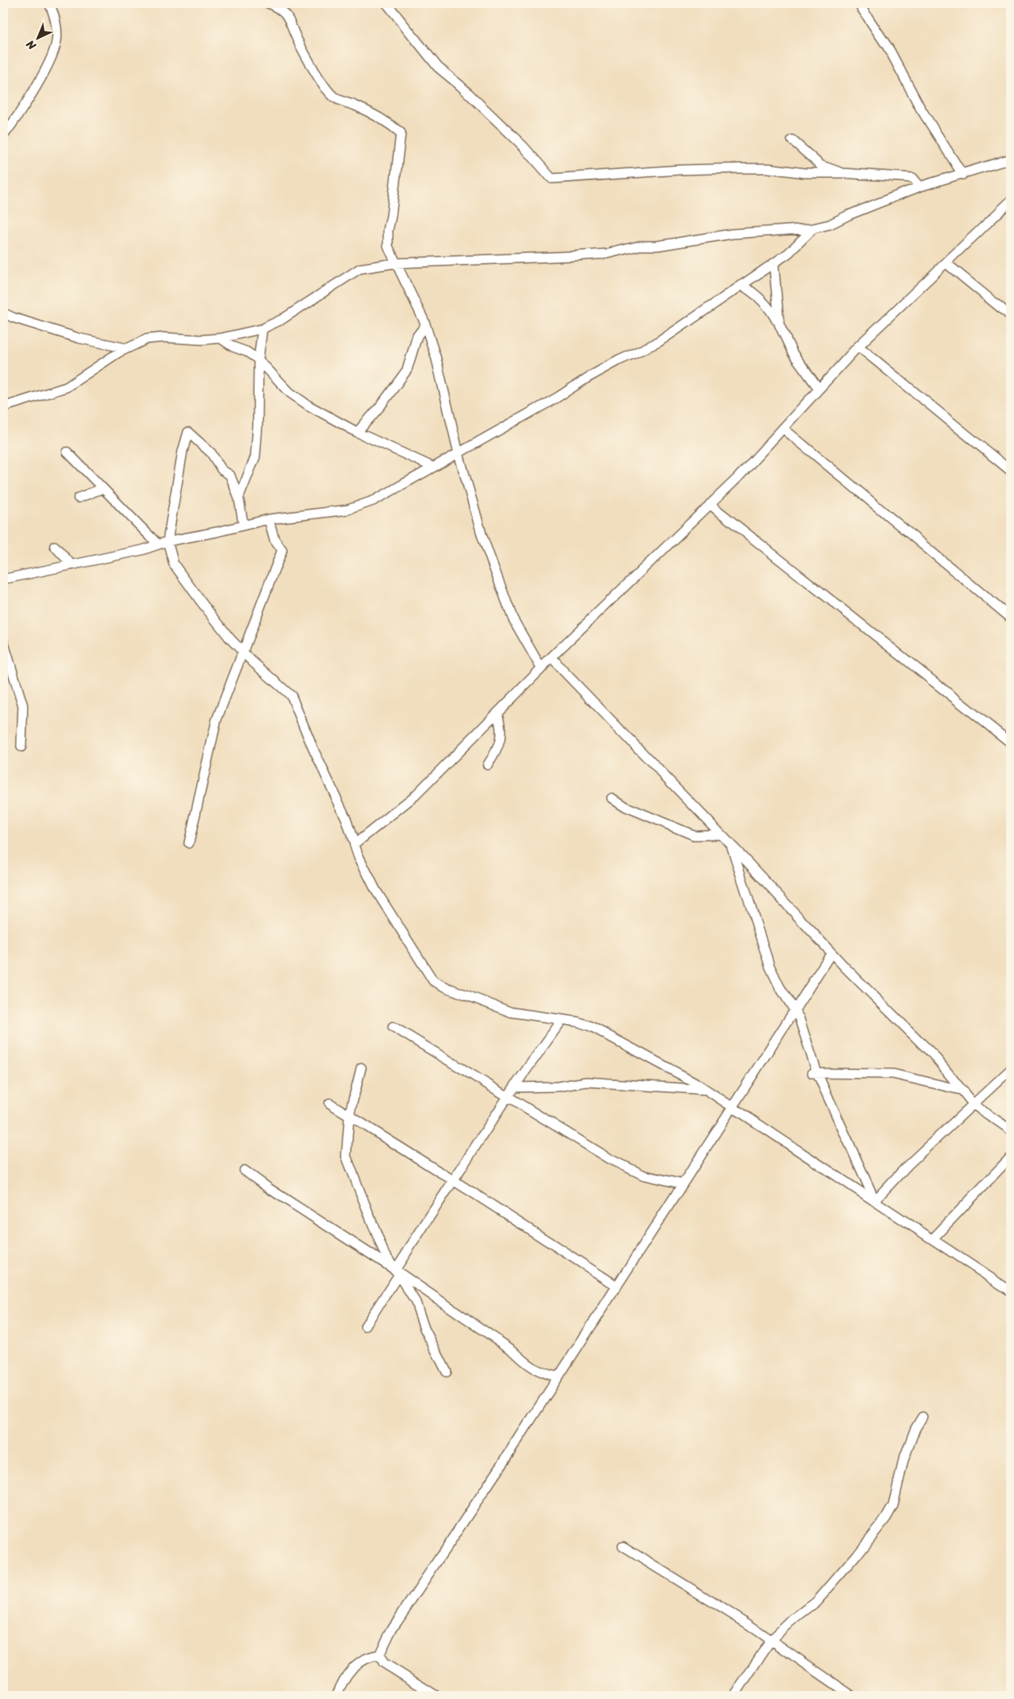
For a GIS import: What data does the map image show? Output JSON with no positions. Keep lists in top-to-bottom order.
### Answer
{
  "north": "bottom left"
}
